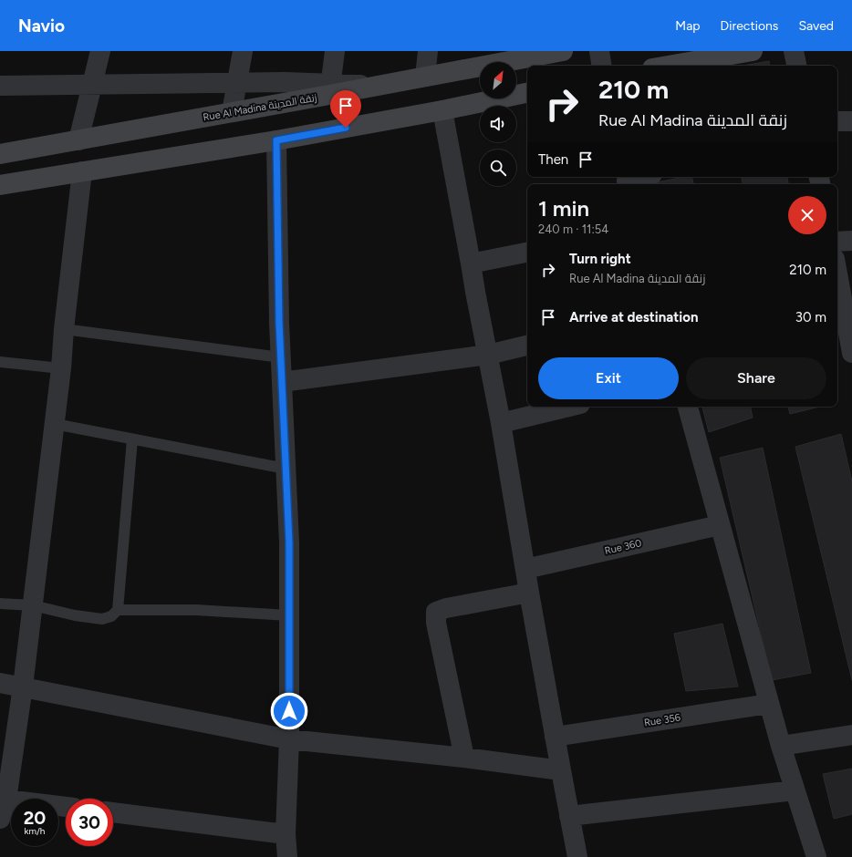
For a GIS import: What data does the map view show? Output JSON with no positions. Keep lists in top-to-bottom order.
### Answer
{
  "streets": {
    "main road": ["Rue Al Madina زنقة المدينة"],
    "street": ["Rue 360", "Rue 356"]
  },
  "north": "top right",
  "page": {
    "header": "Navio",
    "nav": ["Map", "Directions", "Saved"],
    "turn": ["210 m", "Rue Al Madina زنقة المدينة"],
    "then": "Then",
    "heading": ["1 min", "240 m · 11:54"],
    "list": [
      {
        "name": "Turn right",
        "note": "Rue Al Madina زنقة المدينة",
        "value": "210 m"
      },
      {
        "name": "Arrive at destination",
        "value": "30 m"
      }
    ],
    "buttons": ["Exit", "Share"],
    "speed": "20 km/h",
    "limit": "30"
  }
}
